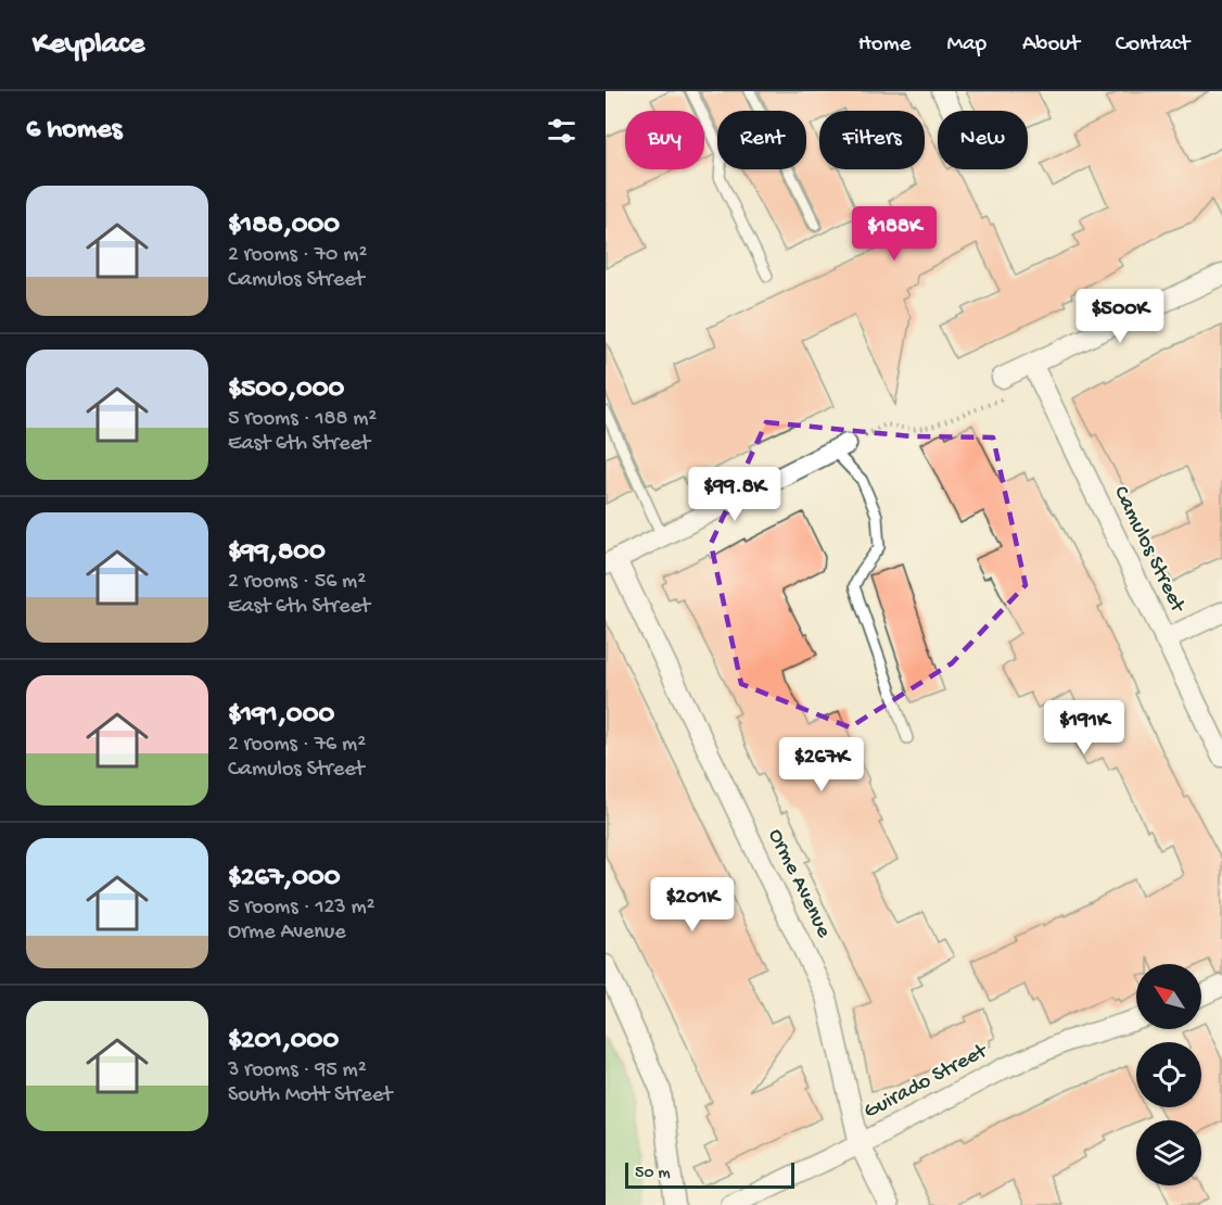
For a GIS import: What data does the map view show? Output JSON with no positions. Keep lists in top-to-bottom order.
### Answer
{
  "streets": {
    "street": ["Camulos Street", "Orme Avenue", "Guirado Street"]
  },
  "crossings": [
    ["Orme Avenue", "Guirado Street"]
  ],
  "scale_bar": "50 m",
  "north": "top left",
  "page": {
    "header": "Keyplace",
    "nav": [
      "Home",
      "Map",
      "About",
      "Contact"
    ],
    "heading": "6 homes",
    "chip": [
      "Buy",
      "Rent",
      "Filters",
      "New"
    ],
    "list": [
      {
        "name": "$188,000",
        "note": "2 rooms · 70 m² · Camulos Street"
      },
      {
        "name": "$500,000",
        "note": "5 rooms · 188 m² · East 6th Street"
      },
      {
        "name": "$99,800",
        "note": "2 rooms · 56 m² · East 6th Street"
      },
      {
        "name": "$191,000",
        "note": "2 rooms · 76 m² · Camulos Street"
      },
      {
        "name": "$267,000",
        "note": "5 rooms · 123 m² · Orme Avenue"
      },
      {
        "name": "$201,000",
        "note": "3 rooms · 95 m² · South Mott Street"
      }
    ],
    "price": [
      "$188K",
      "$500K",
      "$99.8K",
      "$191K",
      "$267K",
      "$201K"
    ],
    "scale": "50 m"
  }
}
